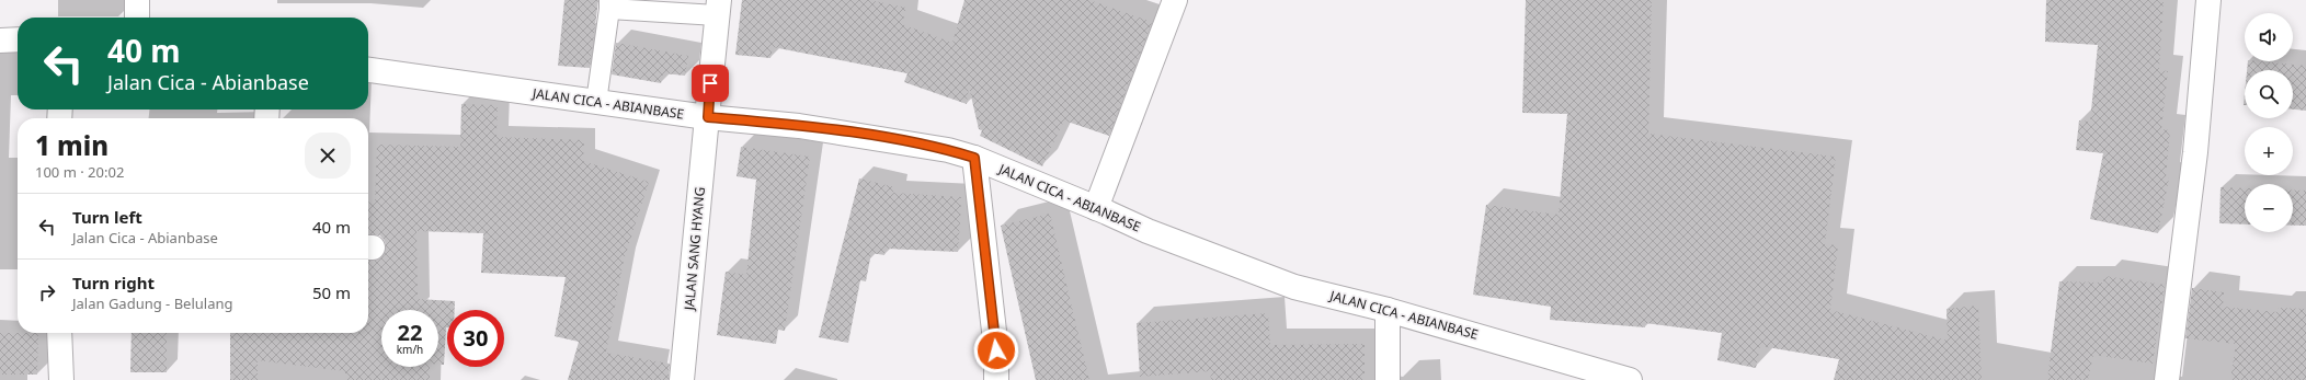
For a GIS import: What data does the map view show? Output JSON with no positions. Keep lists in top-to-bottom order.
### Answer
{
  "streets": {
    "street": ["JALAN CICA - ABIANBASE", "JALAN SANG HYANG"]
  },
  "crossings": [
    ["JALAN CICA - ABIANBASE", "JALAN SANG HYANG"]
  ],
  "page": {
    "map_buttons": ["+", "−"],
    "turn": ["40 m", "Jalan Cica - Abianbase"],
    "heading": ["1 min", "100 m · 20:02"],
    "list": [
      {
        "name": "Turn left",
        "note": "Jalan Cica - Abianbase",
        "value": "40 m"
      },
      {
        "name": "Turn right",
        "note": "Jalan Gadung - Belulang",
        "value": "50 m"
      }
    ],
    "speed": "22 km/h",
    "limit": "30"
  }
}
